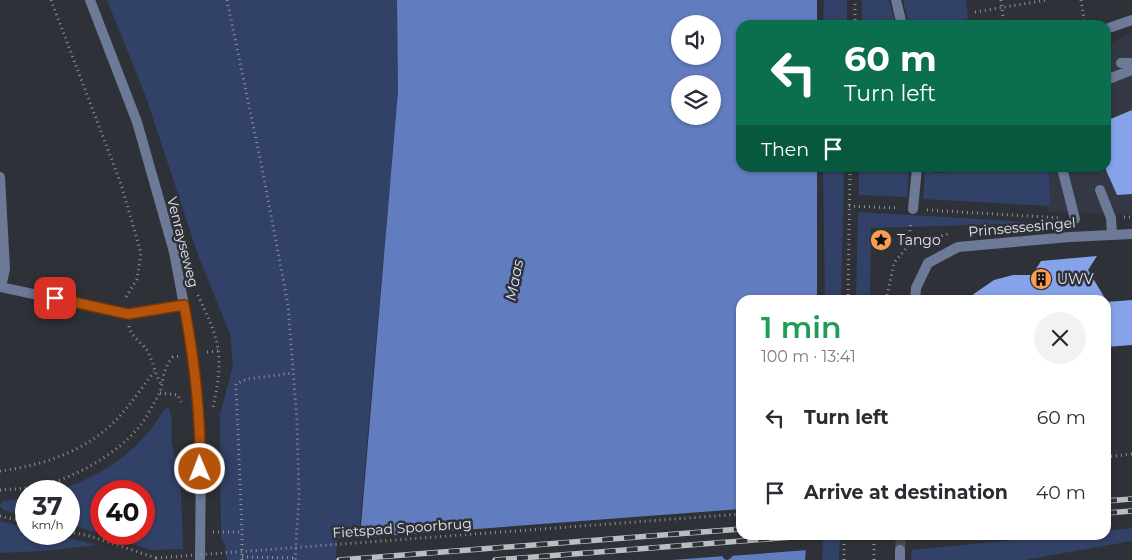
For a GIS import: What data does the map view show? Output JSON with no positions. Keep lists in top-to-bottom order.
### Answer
{
  "streets": {
    "street": ["Prinsessesingel", "Venrayseweg"],
    "path": ["Fietspad Spoorbrug"]
  },
  "water": ["Maas"],
  "places": {
    "place": ["Tango"],
    "building": ["UWV"]
  },
  "page": {
    "turn": ["60 m", "Turn left"],
    "then": "Then",
    "heading": ["1 min", "100 m · 13:41"],
    "list": [
      {
        "name": "Turn left",
        "value": "60 m"
      },
      {
        "name": "Arrive at destination",
        "value": "40 m"
      }
    ],
    "speed": "37 km/h",
    "limit": "40"
  }
}
